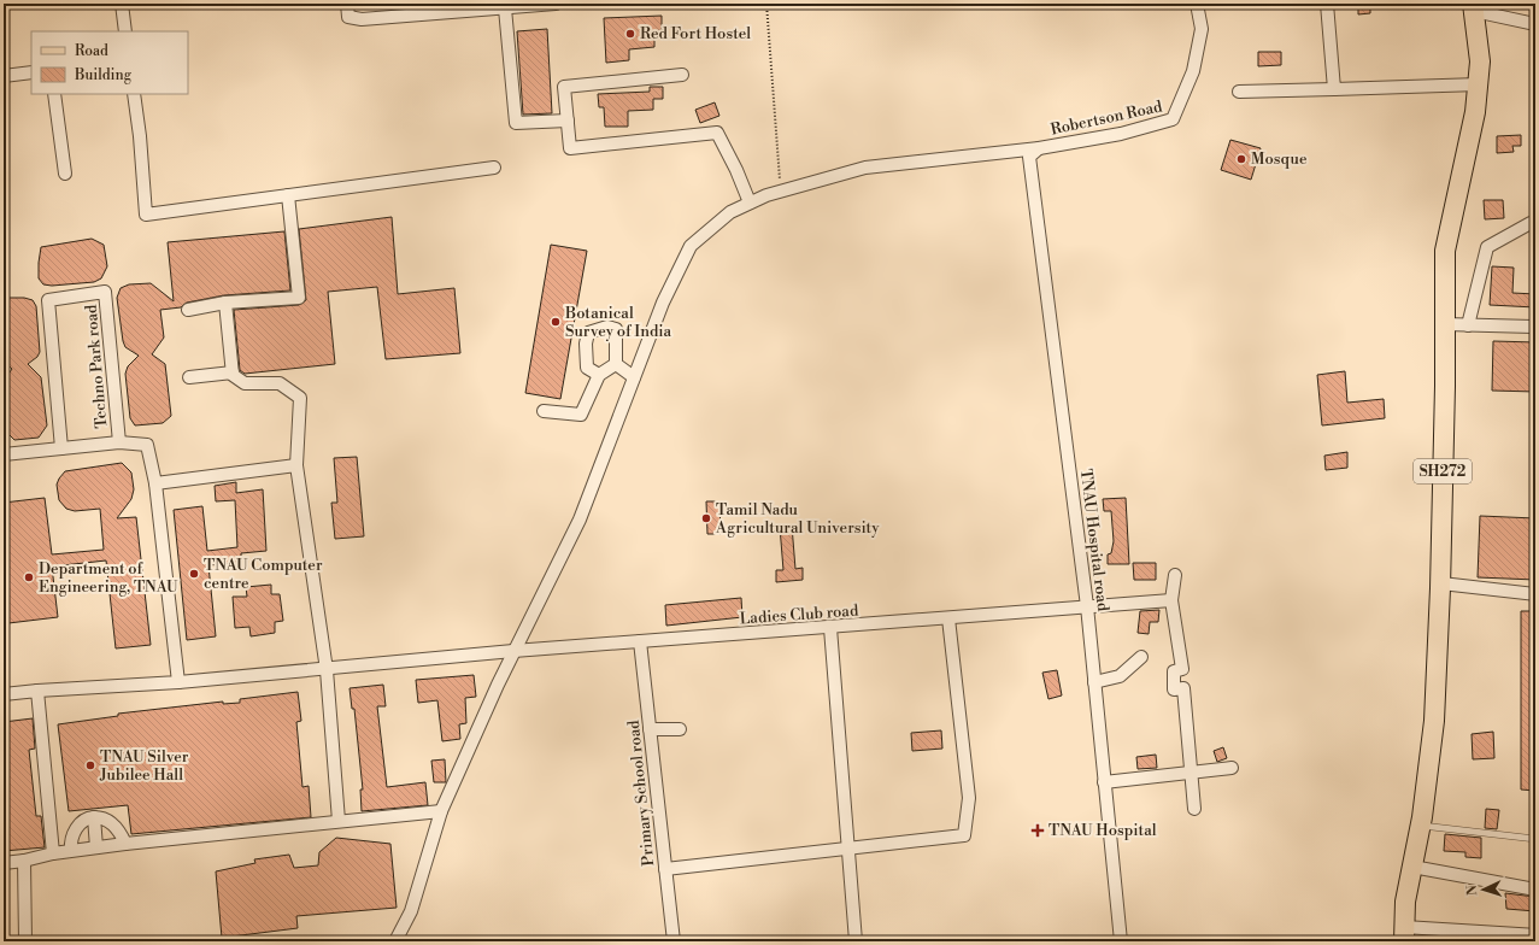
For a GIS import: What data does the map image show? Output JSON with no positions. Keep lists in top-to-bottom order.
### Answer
{
  "streets": {
    "main road": ["SH272"],
    "street": [
      "Robertson Road",
      "Techno Park road",
      "TNAU Hospital road",
      "Ladies Club road",
      "Primary School road"
    ]
  },
  "crossings": [
    ["Robertson Road", "TNAU Hospital road"],
    ["TNAU Hospital road", "Ladies Club road"],
    ["Ladies Club road", "Primary School road"]
  ],
  "places": {
    "other": [
      "Red Fort Hostel",
      "Mosque",
      "Botanical Survey of India",
      "Tamil Nadu Agricultural University",
      "TNAU Computer centre",
      "Department of Engineering, TNAU",
      "TNAU Silver Jubilee Hall"
    ],
    "health": ["TNAU Hospital"]
  },
  "legend": ["Road", "Building"],
  "north": "left"
}
